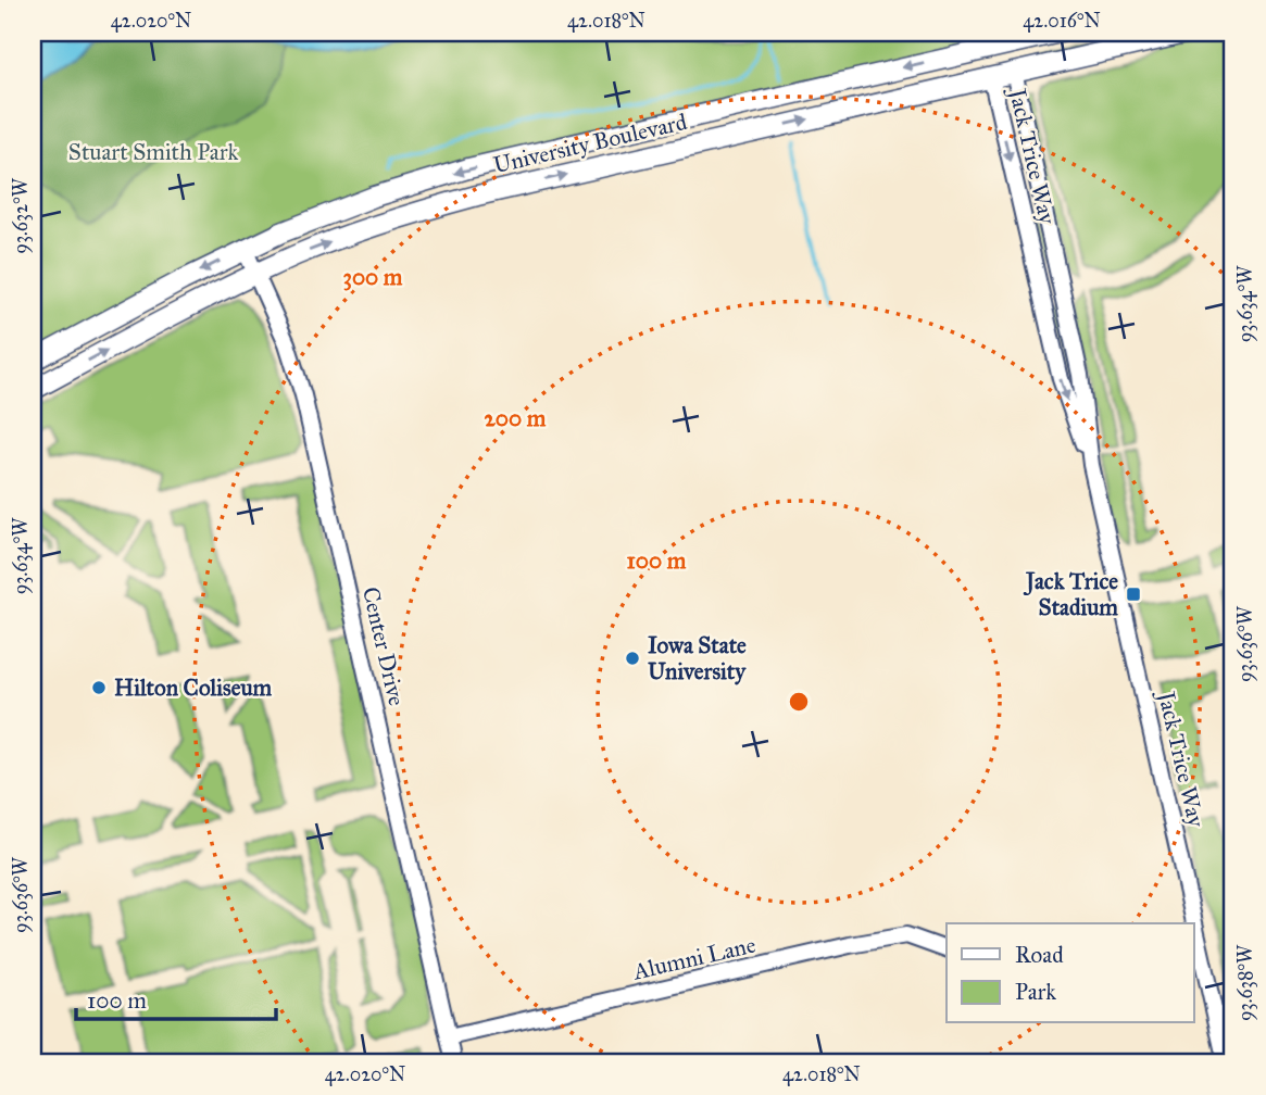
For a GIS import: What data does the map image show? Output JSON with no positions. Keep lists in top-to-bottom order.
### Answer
{
  "streets": {
    "main road": ["University Boulevard"],
    "street": ["Jack Trice Way", "Center Drive", "Alumni Lane"]
  },
  "crossings": [
    ["University Boulevard", "Jack Trice Way"],
    ["University Boulevard", "Center Drive"],
    ["Center Drive", "Alumni Lane"]
  ],
  "parks": ["Stuart Smith Park"],
  "places": {
    "transit": ["Jack Trice Stadium"],
    "other": ["Iowa State University", "Hilton Coliseum"]
  },
  "legend": ["Road", "Park"],
  "scale_bar": "100 m",
  "coordinates": [
    "42.020°N",
    "42.018°N",
    "42.016°N",
    "93.632°W",
    "93.634°W",
    "93.636°W",
    "93.638°W"
  ],
  "rings": ["300 m", "200 m", "100 m"]
}
